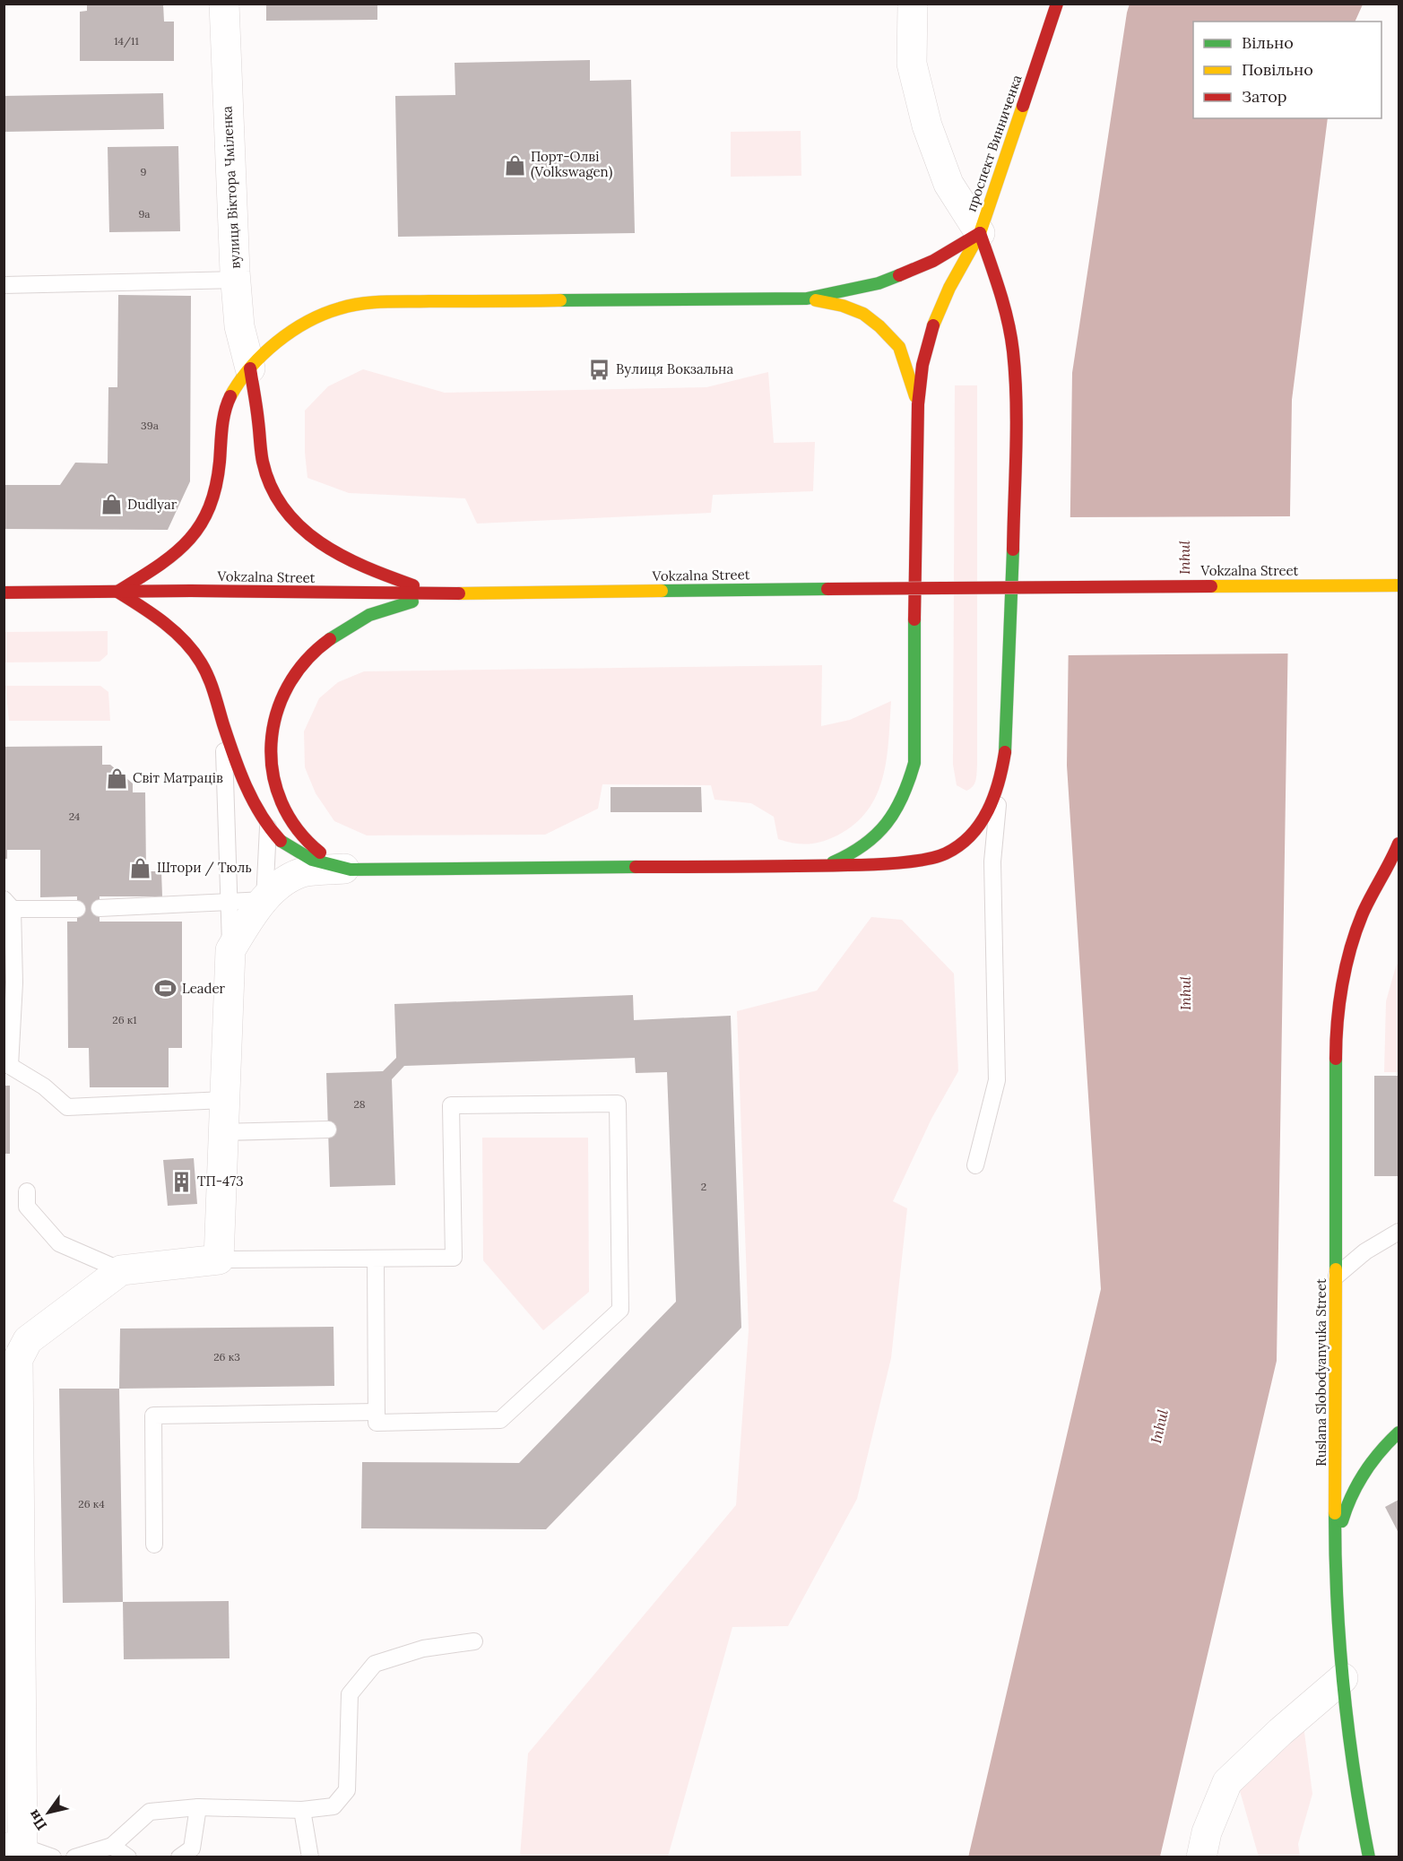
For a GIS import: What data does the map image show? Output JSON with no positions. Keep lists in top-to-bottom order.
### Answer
{
  "streets": {
    "main road": ["проспект Винниченка", "Vokzalna Street", "Ruslana Slobodyanyuka Street"],
    "street": ["вулиця Віктора Чміленка"]
  },
  "crossings": [
    ["проспект Винниченка", "Vokzalna Street"]
  ],
  "water": ["Inhul"],
  "places": {
    "shop": [
      "Порт-Олві (Volkswagen)",
      "Dudlyar",
      "Світ Матраців",
      "Штори / Тюль"
    ],
    "bus stop": ["Вулиця Вокзальна"],
    "sports": ["Leader"],
    "building": ["ТП-473"]
  },
  "house_numbers": [
    "14/11",
    "9",
    "9а",
    "39а",
    "24",
    "26 к1",
    "28",
    "2",
    "26 к3",
    "26 к4"
  ],
  "legend": ["Вільно", "Повільно", "Затор"],
  "north": "bottom left"
}
